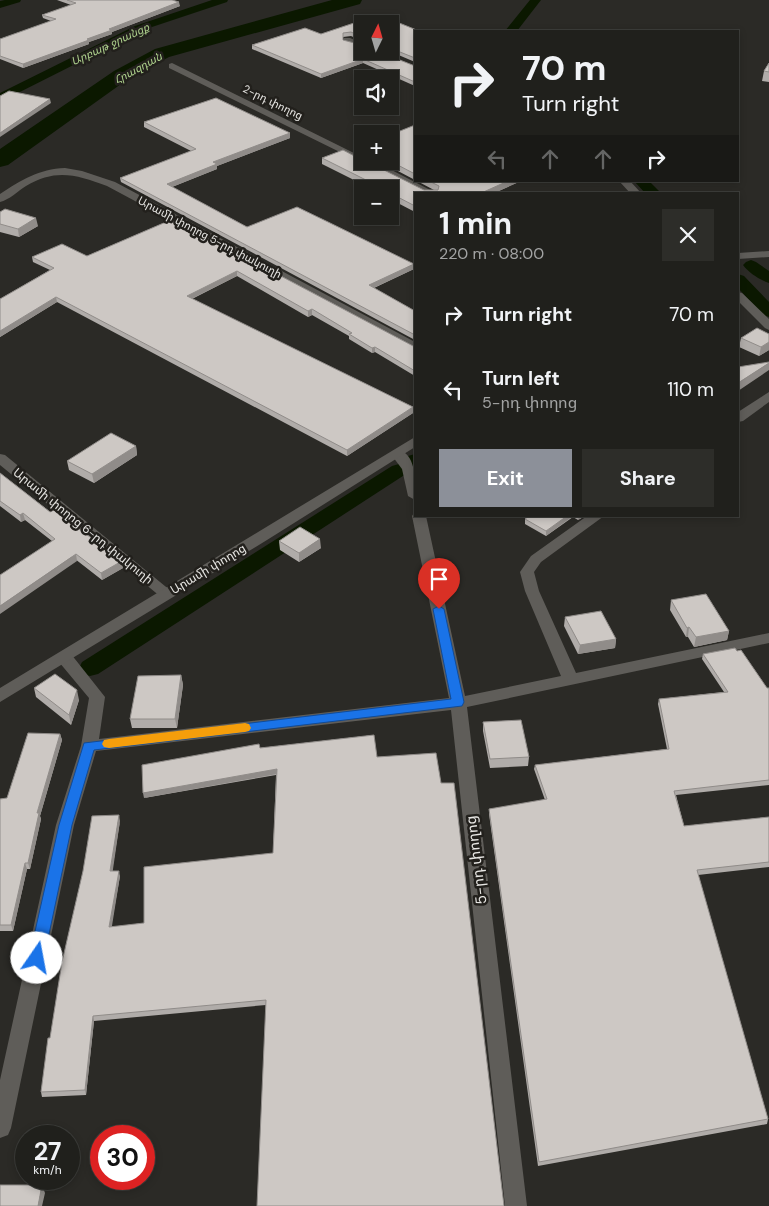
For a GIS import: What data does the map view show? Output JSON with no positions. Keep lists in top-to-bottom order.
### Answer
{
  "streets": {
    "street": [
      "2-րդ փողոց",
      "Արամի փողոց 5-րդ փակուղի",
      "Արամի փողոց 6-րդ փակուղի",
      "Արամի փողոց",
      "5-րդ փողոց"
    ]
  },
  "crossings": [
    ["Արամի փողոց 6-րդ փակուղի", "Արամի փողոց"]
  ],
  "water": ["Արբաթ ջրանցք", "Հրազդան"],
  "north": "top",
  "page": {
    "map_buttons": ["+", "−"],
    "turn": ["70 m", "Turn right"],
    "heading": ["1 min", "220 m · 08:00"],
    "list": [
      {
        "name": "Turn right",
        "value": "70 m"
      },
      {
        "name": "Turn left",
        "note": "5-րդ փողոց",
        "value": "110 m"
      }
    ],
    "buttons": ["Exit", "Share"],
    "speed": "27 km/h",
    "limit": "30"
  }
}
